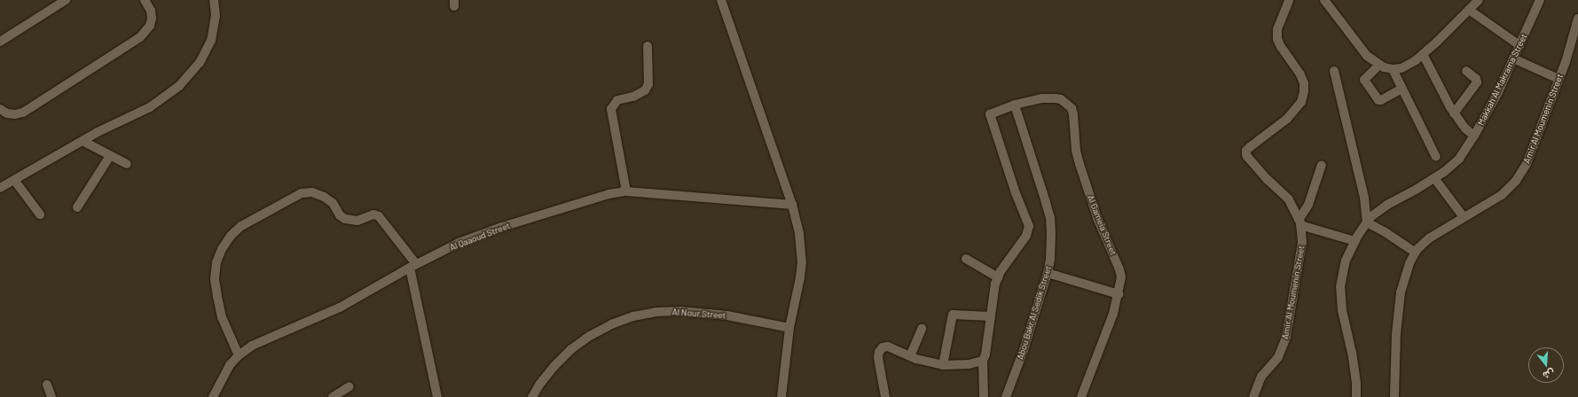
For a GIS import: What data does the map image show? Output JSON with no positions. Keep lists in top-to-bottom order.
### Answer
{
  "streets": {
    "street": [
      "Makkah Al Makrama Street",
      "Amir Al Moumenin Street",
      "Al Gameia Street",
      "Al Qaaoud Street",
      "Abou Bakr Al Sedik Street",
      "Al Nour Street"
    ]
  },
  "crossings": [
    ["Al Gameia Street", "Abou Bakr Al Sedik Street"]
  ],
  "north": "bottom"
}
